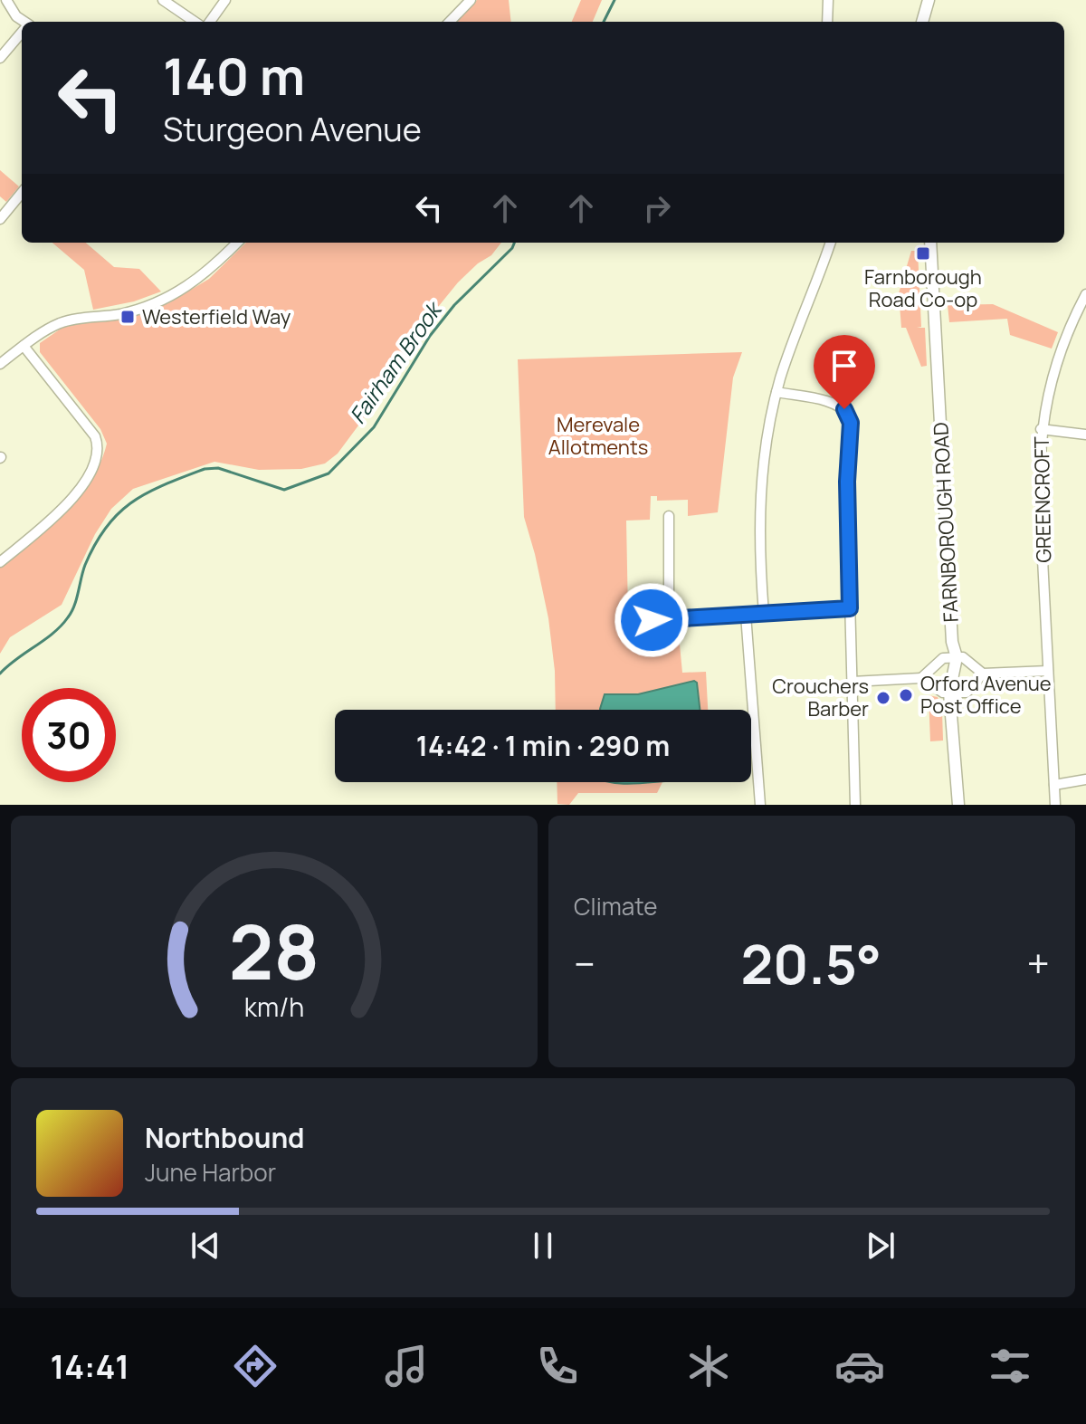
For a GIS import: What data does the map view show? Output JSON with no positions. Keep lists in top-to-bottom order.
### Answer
{
  "streets": {
    "street": ["GREENCROFT", "FARNBOROUGH ROAD"]
  },
  "water": ["Fairham Brook"],
  "parks": ["Merevale Allotments"],
  "places": {
    "transit": ["Farnborough Road Co-op", "Westerfield Way"],
    "other": ["Orford Avenue Post Office", "Crouchers Barber"]
  },
  "page": {
    "turn": ["140 m", "Sturgeon Avenue"],
    "limit": "30",
    "trip": "14:42 · 1 min · 290 m",
    "tile": "Climate",
    "heat": ["−", "20.5°", "+"],
    "song": ["Northbound", "June Harbor"],
    "tabs": "14:41",
    "gauge": ["28", "km/h"]
  }
}
